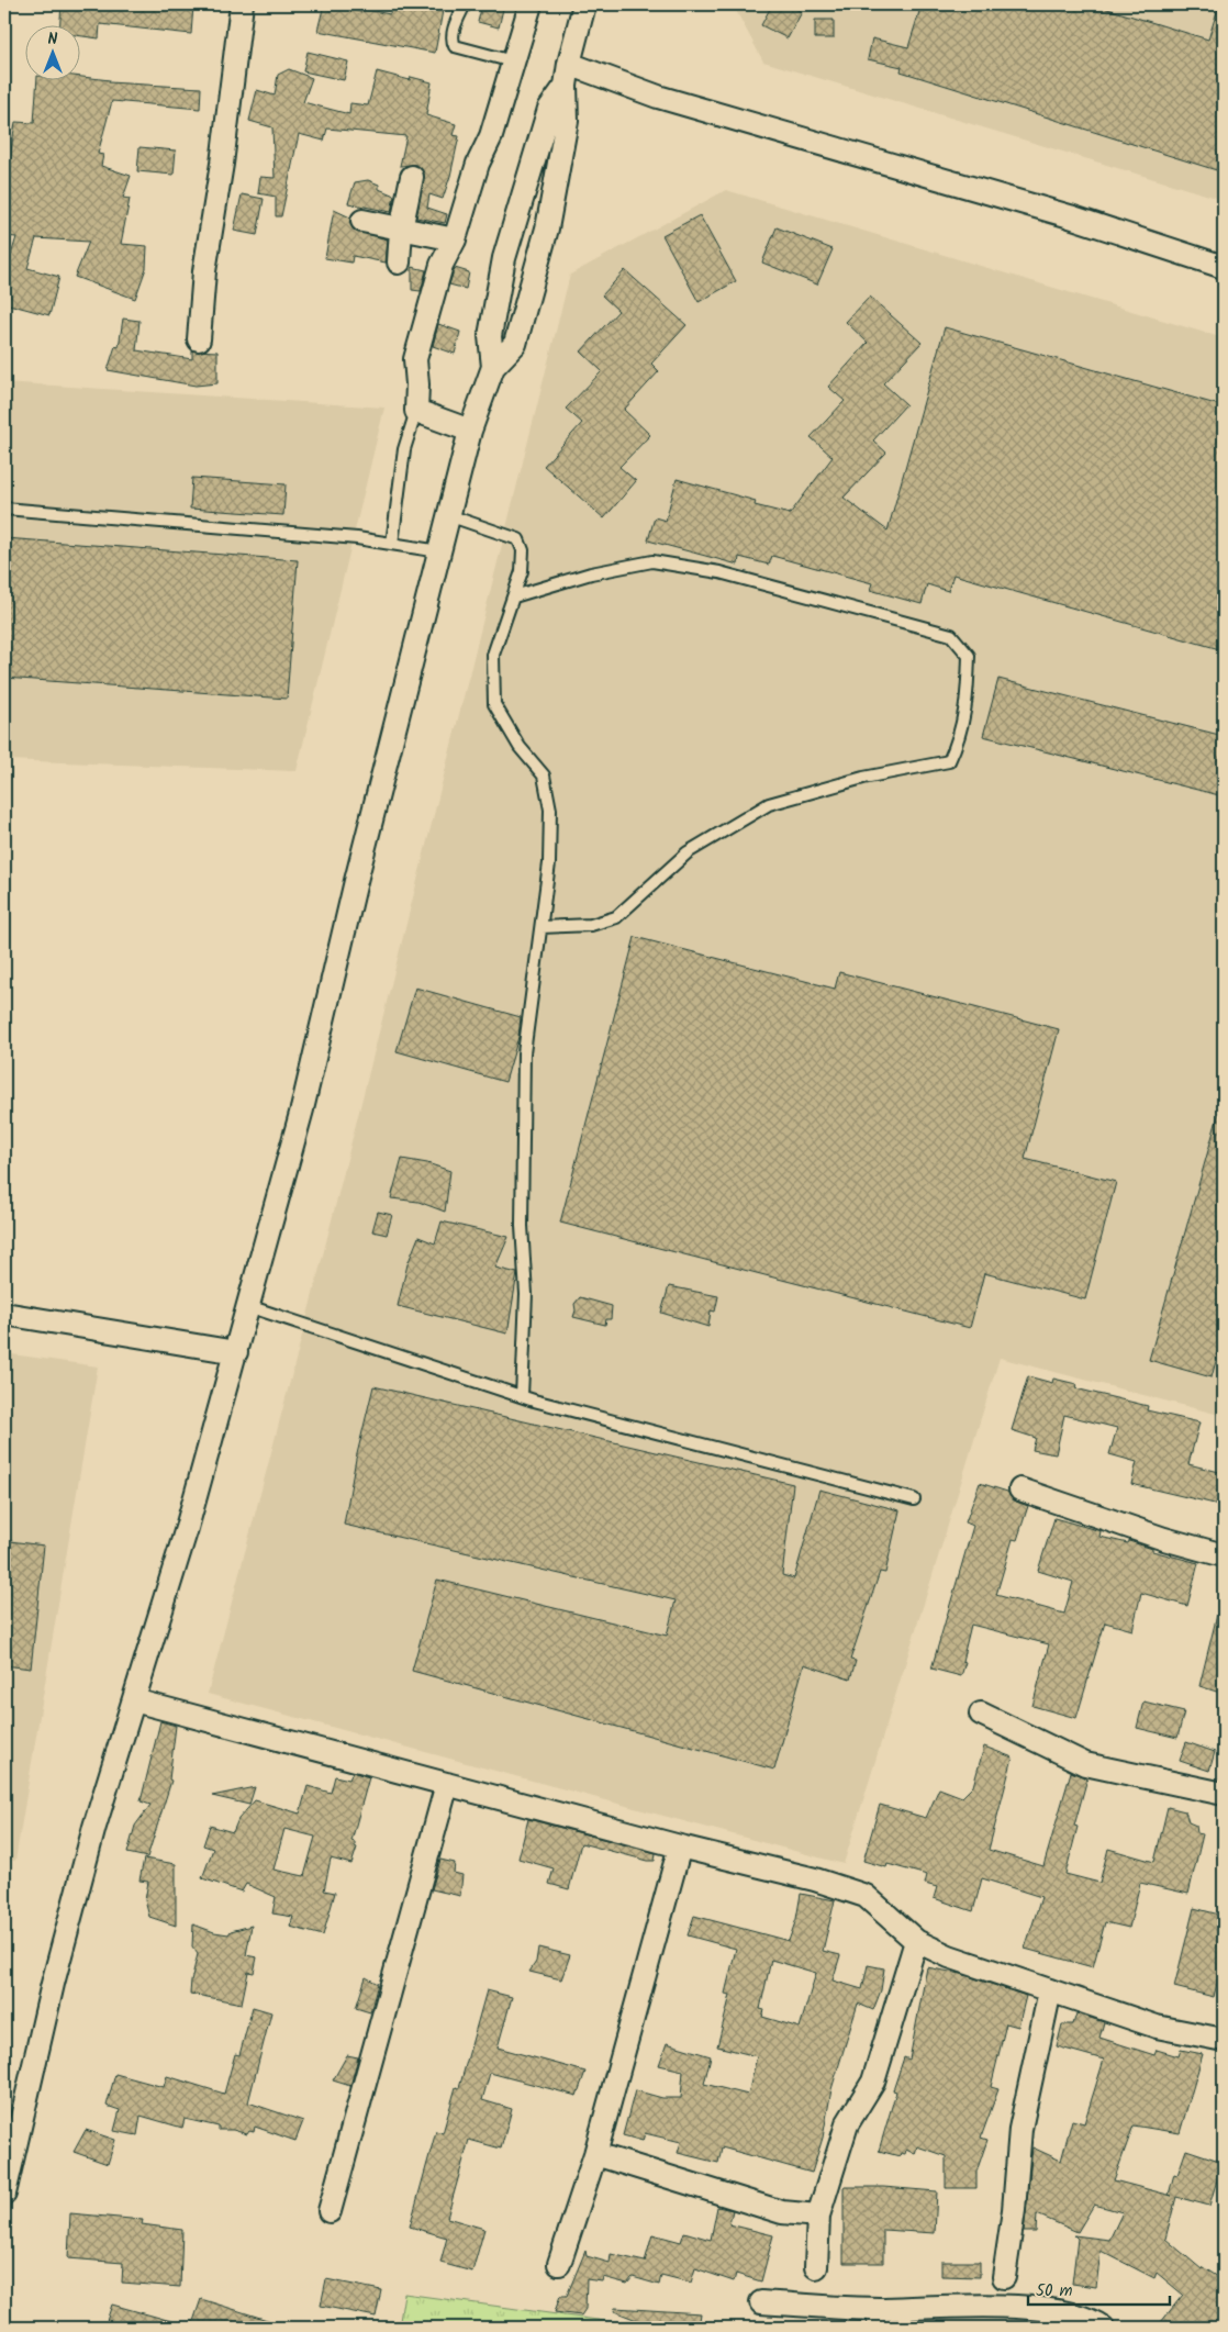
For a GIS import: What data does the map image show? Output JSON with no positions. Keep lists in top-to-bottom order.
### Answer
{
  "scale_bar": "50 m",
  "north": "top"
}
